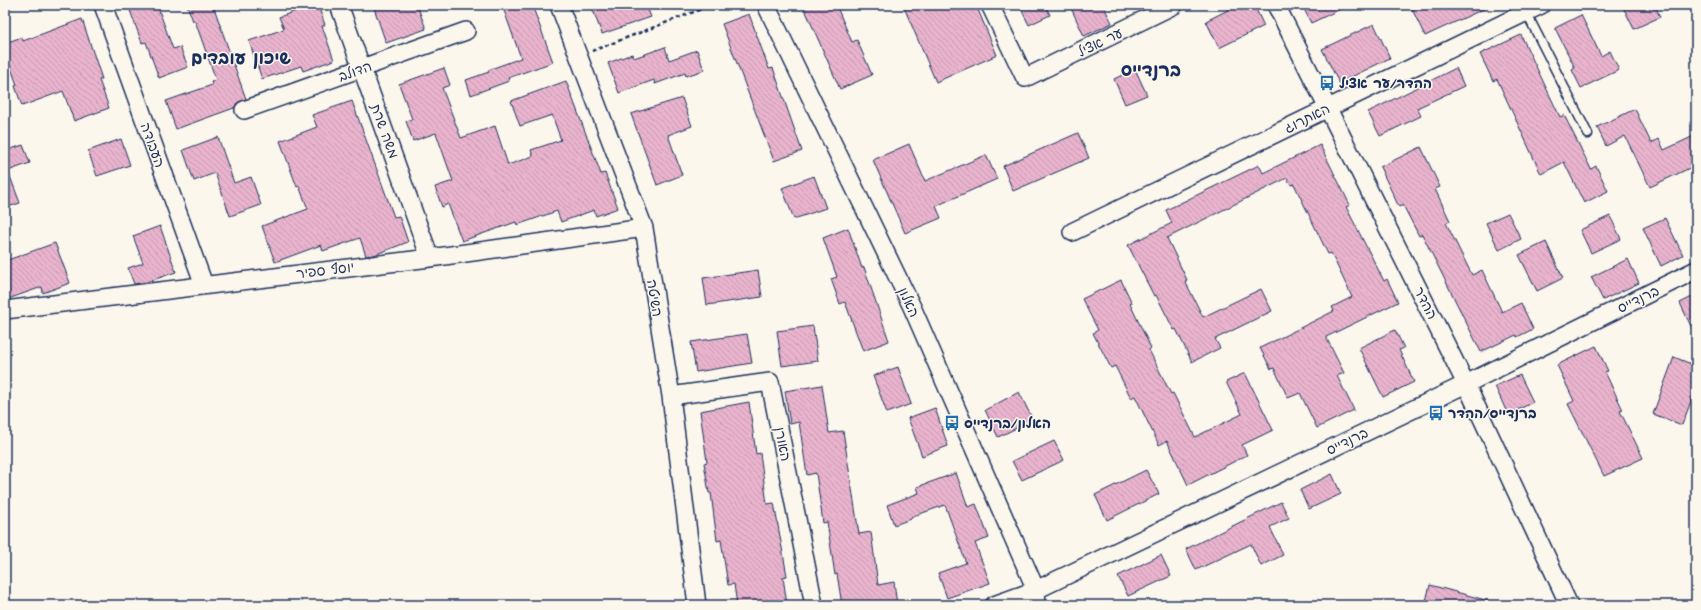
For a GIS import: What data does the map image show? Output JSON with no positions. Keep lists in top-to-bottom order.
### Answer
{
  "streets": {
    "street": [
      "ער אציל",
      "הדולב",
      "האתרוג",
      "משה שרת",
      "העבודה",
      "יוסף ספיר",
      "השיטה",
      "ברנדייס",
      "האלון",
      "ההדר",
      "האורן"
    ]
  },
  "crossings": [
    ["הדולב", "משה שרת"],
    ["האתרוג", "ההדר"],
    ["משה שרת", "יוסף ספיר"],
    ["העבודה", "יוסף ספיר"],
    ["יוסף ספיר", "השיטה"],
    ["השיטה", "האורן"],
    ["ברנדייס", "האלון"],
    ["ברנדייס", "ההדר"]
  ],
  "districts": ["שיכון עובדים", "ברנדייס"],
  "places": {
    "bus stop": ["ההדר/ער אציל", "ברנדייס/ההדר", "האלון/ברנדייס"]
  }
}
